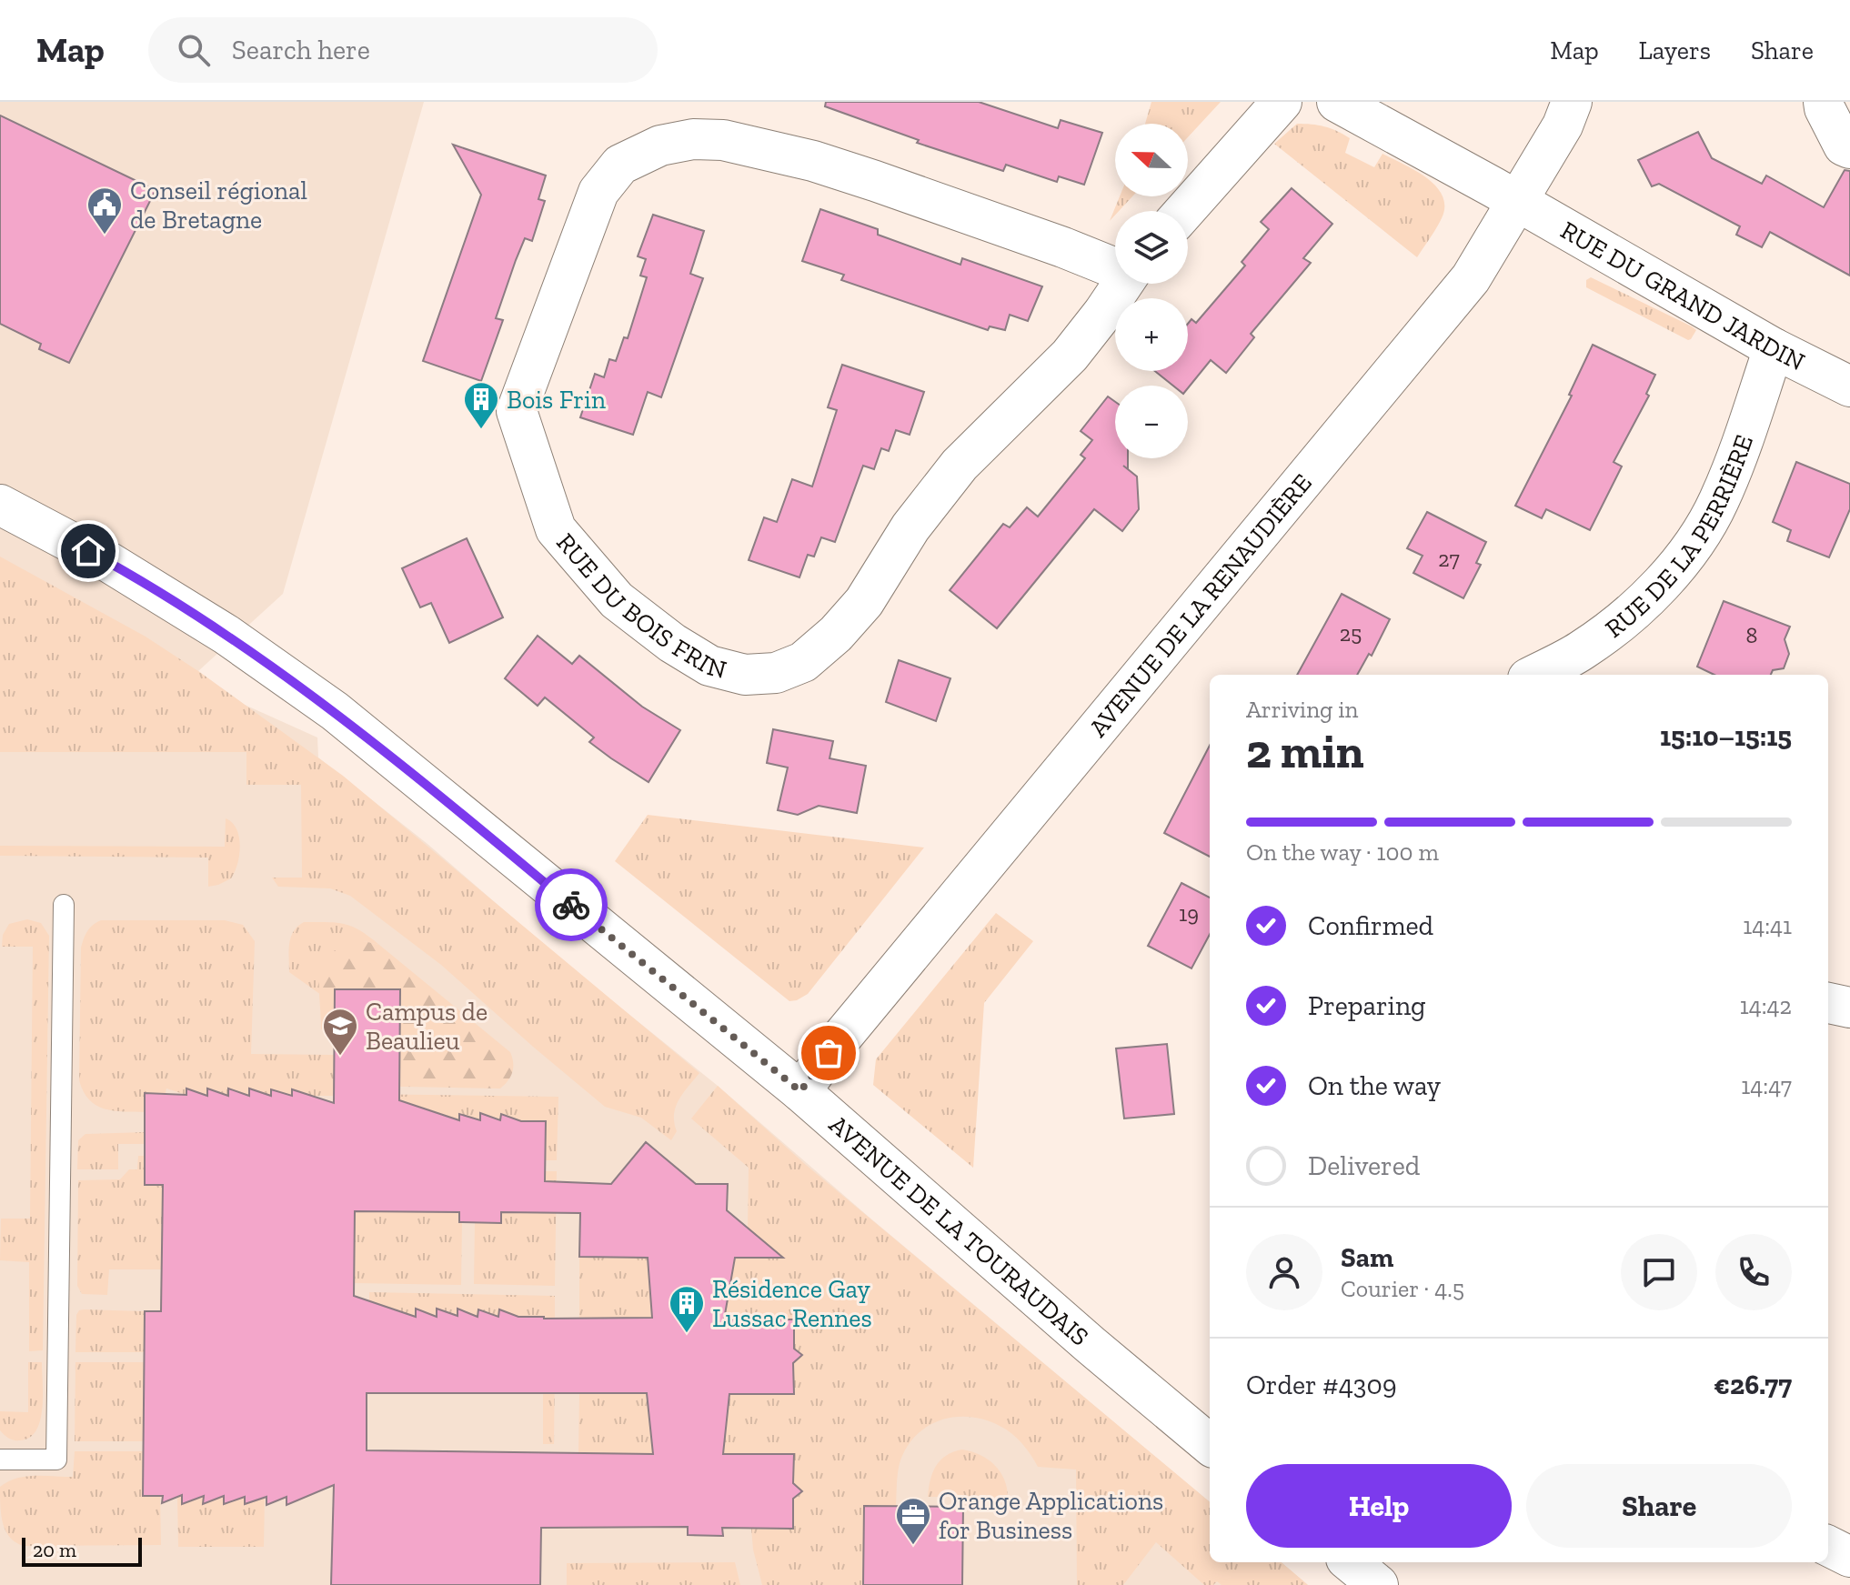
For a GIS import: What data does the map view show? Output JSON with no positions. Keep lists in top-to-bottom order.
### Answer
{
  "streets": {
    "street": [
      "RUE DU GRAND JARDIN",
      "RUE DE LA PERRIÈRE",
      "RUE DU BOIS FRIN",
      "AVENUE DE LA RENAUDIÈRE",
      "AVENUE DE LA TOURAUDAIS"
    ]
  },
  "crossings": [
    ["RUE DU GRAND JARDIN", "RUE DE LA PERRIÈRE"],
    ["RUE DU GRAND JARDIN", "AVENUE DE LA RENAUDIÈRE"],
    ["AVENUE DE LA RENAUDIÈRE", "AVENUE DE LA TOURAUDAIS"]
  ],
  "places": {
    "public building": ["Conseil régional de Bretagne"],
    "building": ["Bois Frin", "Résidence Gay Lussac Rennes"],
    "school or university": ["Campus de Beaulieu"],
    "office": ["Orange Applications for Business"]
  },
  "house_numbers": [
    "27",
    "25",
    "8",
    "19"
  ],
  "scale_bar": "20 m",
  "north": "left",
  "page": {
    "header": "Map",
    "search": "Search here",
    "nav": ["Map", "Layers", "Share"],
    "map_buttons": ["+", "−"],
    "heading": ["2 min", "Arriving in", "15:10–15:15"],
    "panel": [
      "Sam",
      "Courier · 4.5",
      "Order #4309",
      "€26.77"
    ],
    "bar": "On the way · 100 m",
    "list": [
      ["Confirmed", "14:41"],
      ["Preparing", "14:42"],
      ["On the way", "14:47"],
      "Delivered"
    ],
    "buttons": ["Help", "Share"],
    "scale": "20 m"
  }
}
